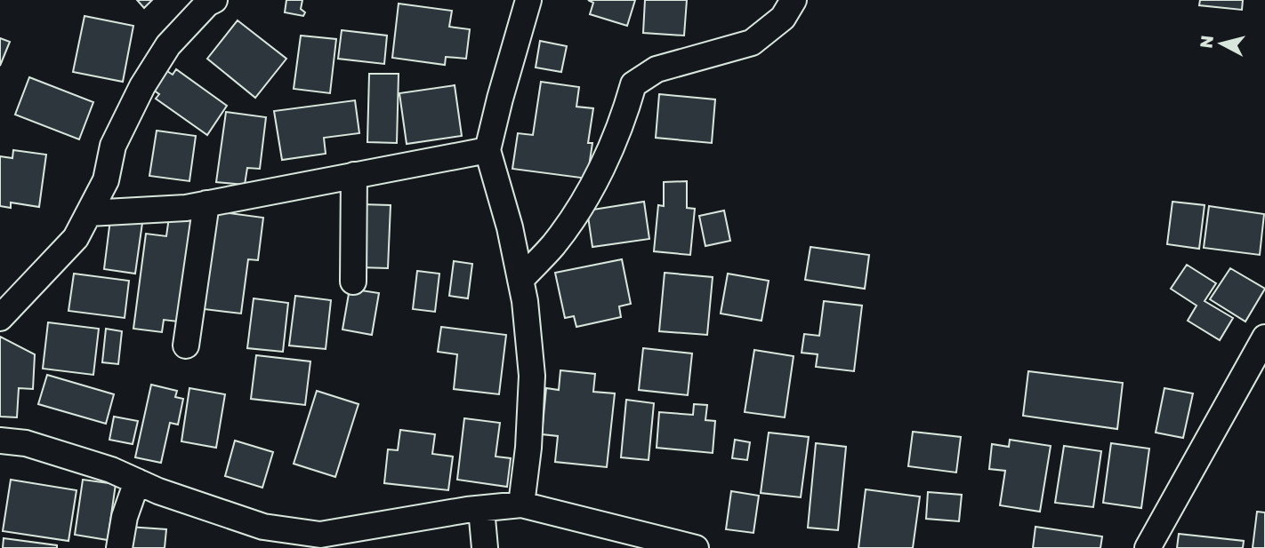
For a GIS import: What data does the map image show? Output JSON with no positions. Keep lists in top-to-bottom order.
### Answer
{
  "north": "left"
}
